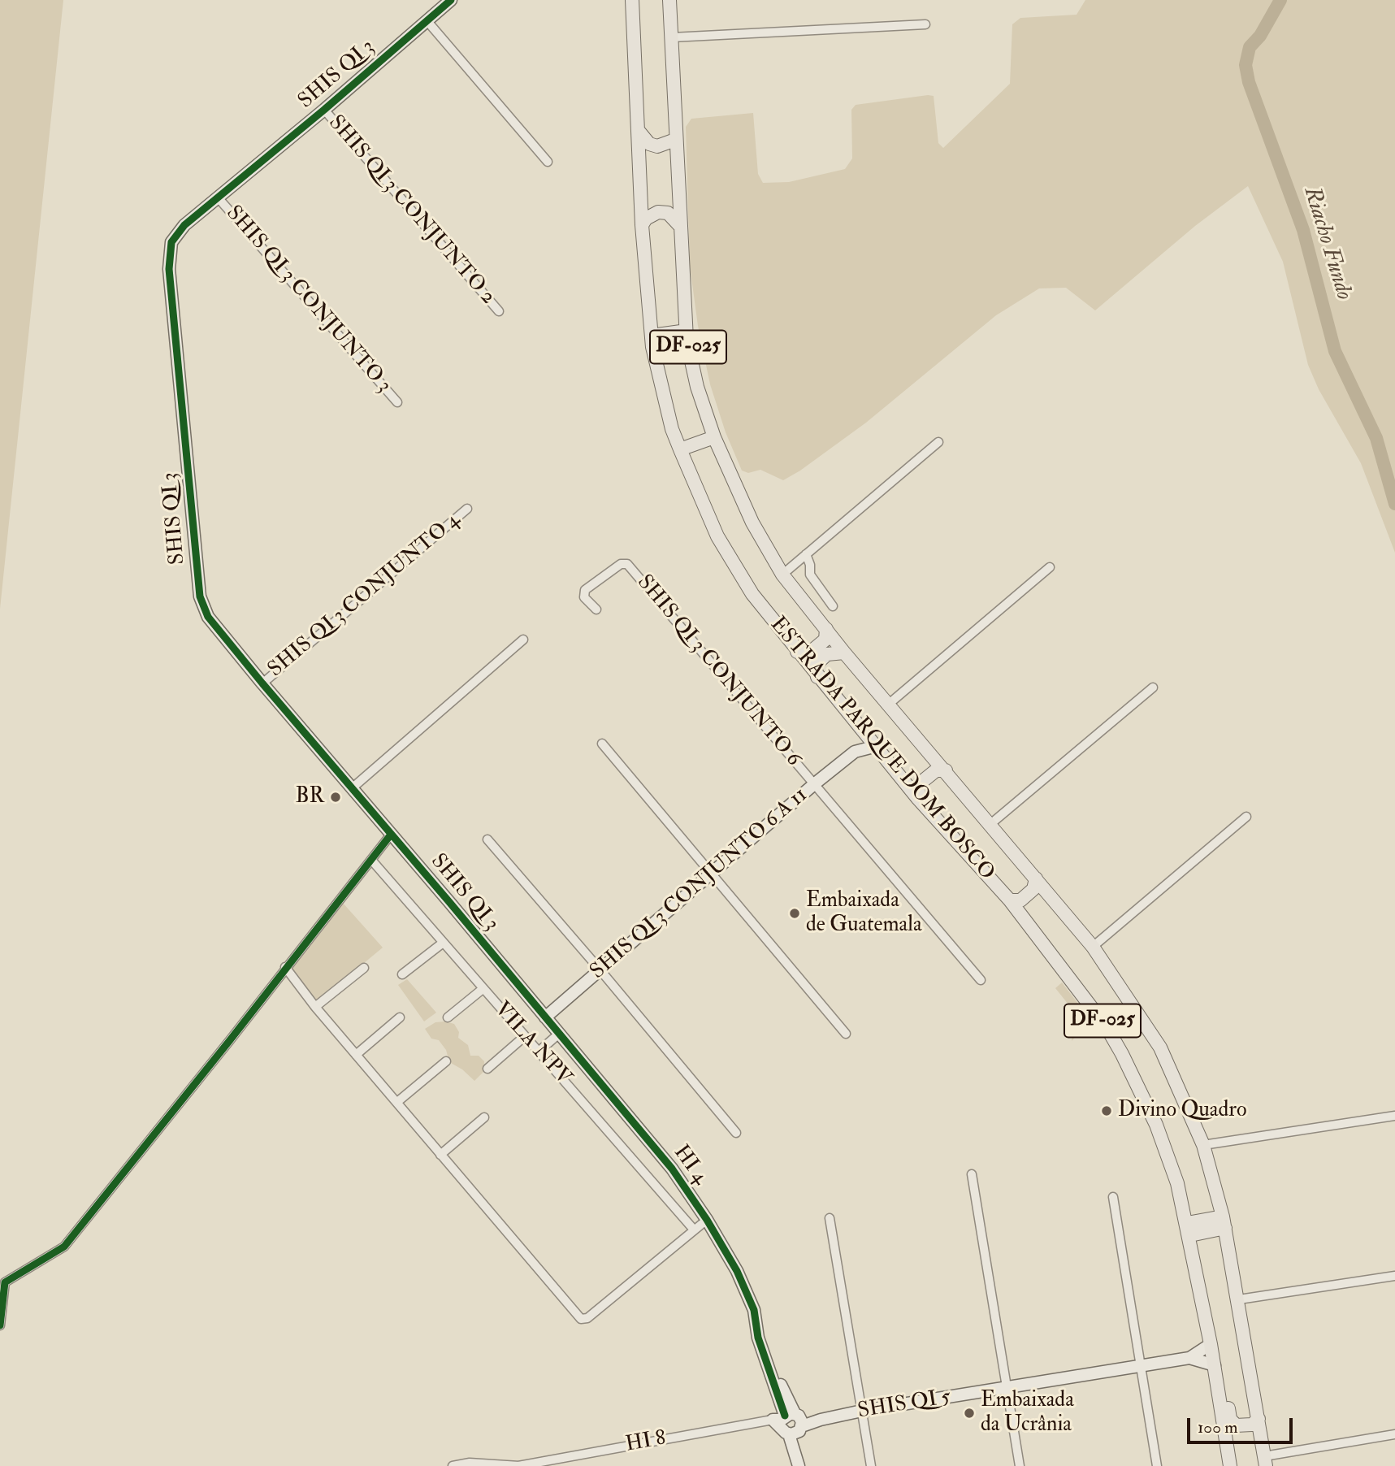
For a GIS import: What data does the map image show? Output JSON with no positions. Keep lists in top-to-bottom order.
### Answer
{
  "streets": {
    "main road": ["DF-025", "ESTRADA PARQUE DOM BOSCO"],
    "street": [
      "SHIS QI 3",
      "SHIS QI 3 CONJUNTO 2",
      "SHIS QI 3 CONJUNTO 3",
      "SHIS QI 3 CONJUNTO 4",
      "SHIS QI 3 CONJUNTO 6",
      "SHIS QI 3 CONJUNTO 6 A 11",
      "VILA NPV",
      "HI 4",
      "SHIS QI 5",
      "HI 8"
    ]
  },
  "crossings": [
    ["SHIS QI 3", "SHIS QI 3 CONJUNTO 2"],
    ["SHIS QI 3", "SHIS QI 3 CONJUNTO 3"],
    ["SHIS QI 3", "SHIS QI 3 CONJUNTO 4"],
    ["SHIS QI 3", "SHIS QI 3 CONJUNTO 6 A 11"],
    ["SHIS QI 3", "HI 4"],
    ["SHIS QI 3 CONJUNTO 6", "SHIS QI 3 CONJUNTO 6 A 11"],
    ["ESTRADA PARQUE DOM BOSCO", "SHIS QI 3 CONJUNTO 6 A 11"],
    ["ESTRADA PARQUE DOM BOSCO", "SHIS QI 5"],
    ["HI 4", "SHIS QI 5"]
  ],
  "water": ["Riacho Fundo"],
  "places": [
    "BR",
    "Embaixada de Guatemala",
    "Divino Quadro",
    "Embaixada da Ucrânia"
  ],
  "scale_bar": "100 m"
}
